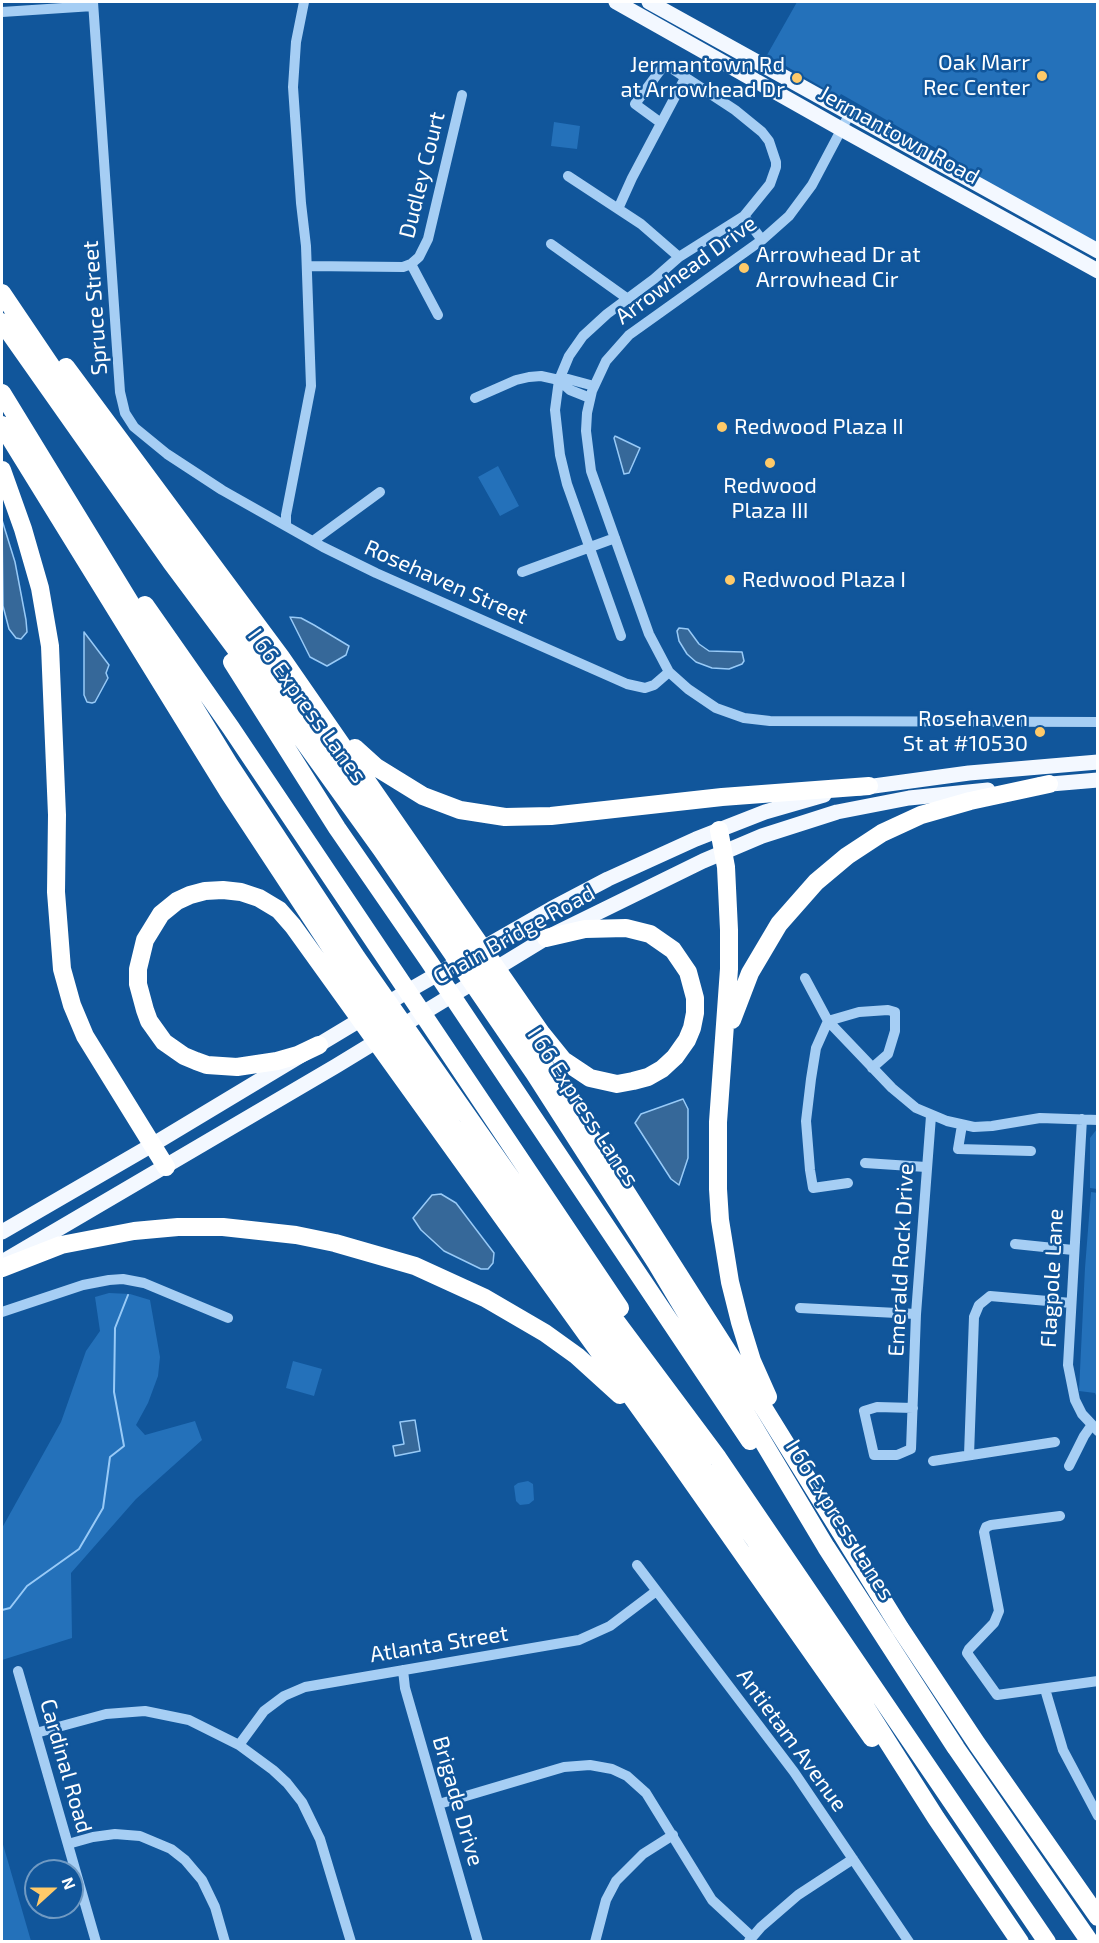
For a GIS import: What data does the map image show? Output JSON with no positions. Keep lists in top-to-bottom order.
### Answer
{
  "streets": {
    "highway": ["I 66 Express Lanes"],
    "main road": ["Jermantown Road", "Chain Bridge Road"],
    "street": [
      "Dudley Court",
      "Arrowhead Drive",
      "Spruce Street",
      "Rosehaven Street",
      "Emerald Rock Drive",
      "Flagpole Lane",
      "Atlanta Street",
      "Antietam Avenue",
      "Cardinal Road",
      "Brigade Drive"
    ]
  },
  "crossings": [
    ["Jermantown Road", "Arrowhead Drive"],
    ["Arrowhead Drive", "Rosehaven Street"],
    ["Spruce Street", "Rosehaven Street"],
    ["Atlanta Street", "Antietam Avenue"],
    ["Atlanta Street", "Brigade Drive"]
  ],
  "places": [
    "Oak Marr Rec Center",
    "Jermantown Rd at Arrowhead Dr",
    "Arrowhead Dr at Arrowhead Cir",
    "Redwood Plaza II",
    "Redwood Plaza III",
    "Redwood Plaza I",
    "Rosehaven St at #10530"
  ],
  "north": "right"
}
